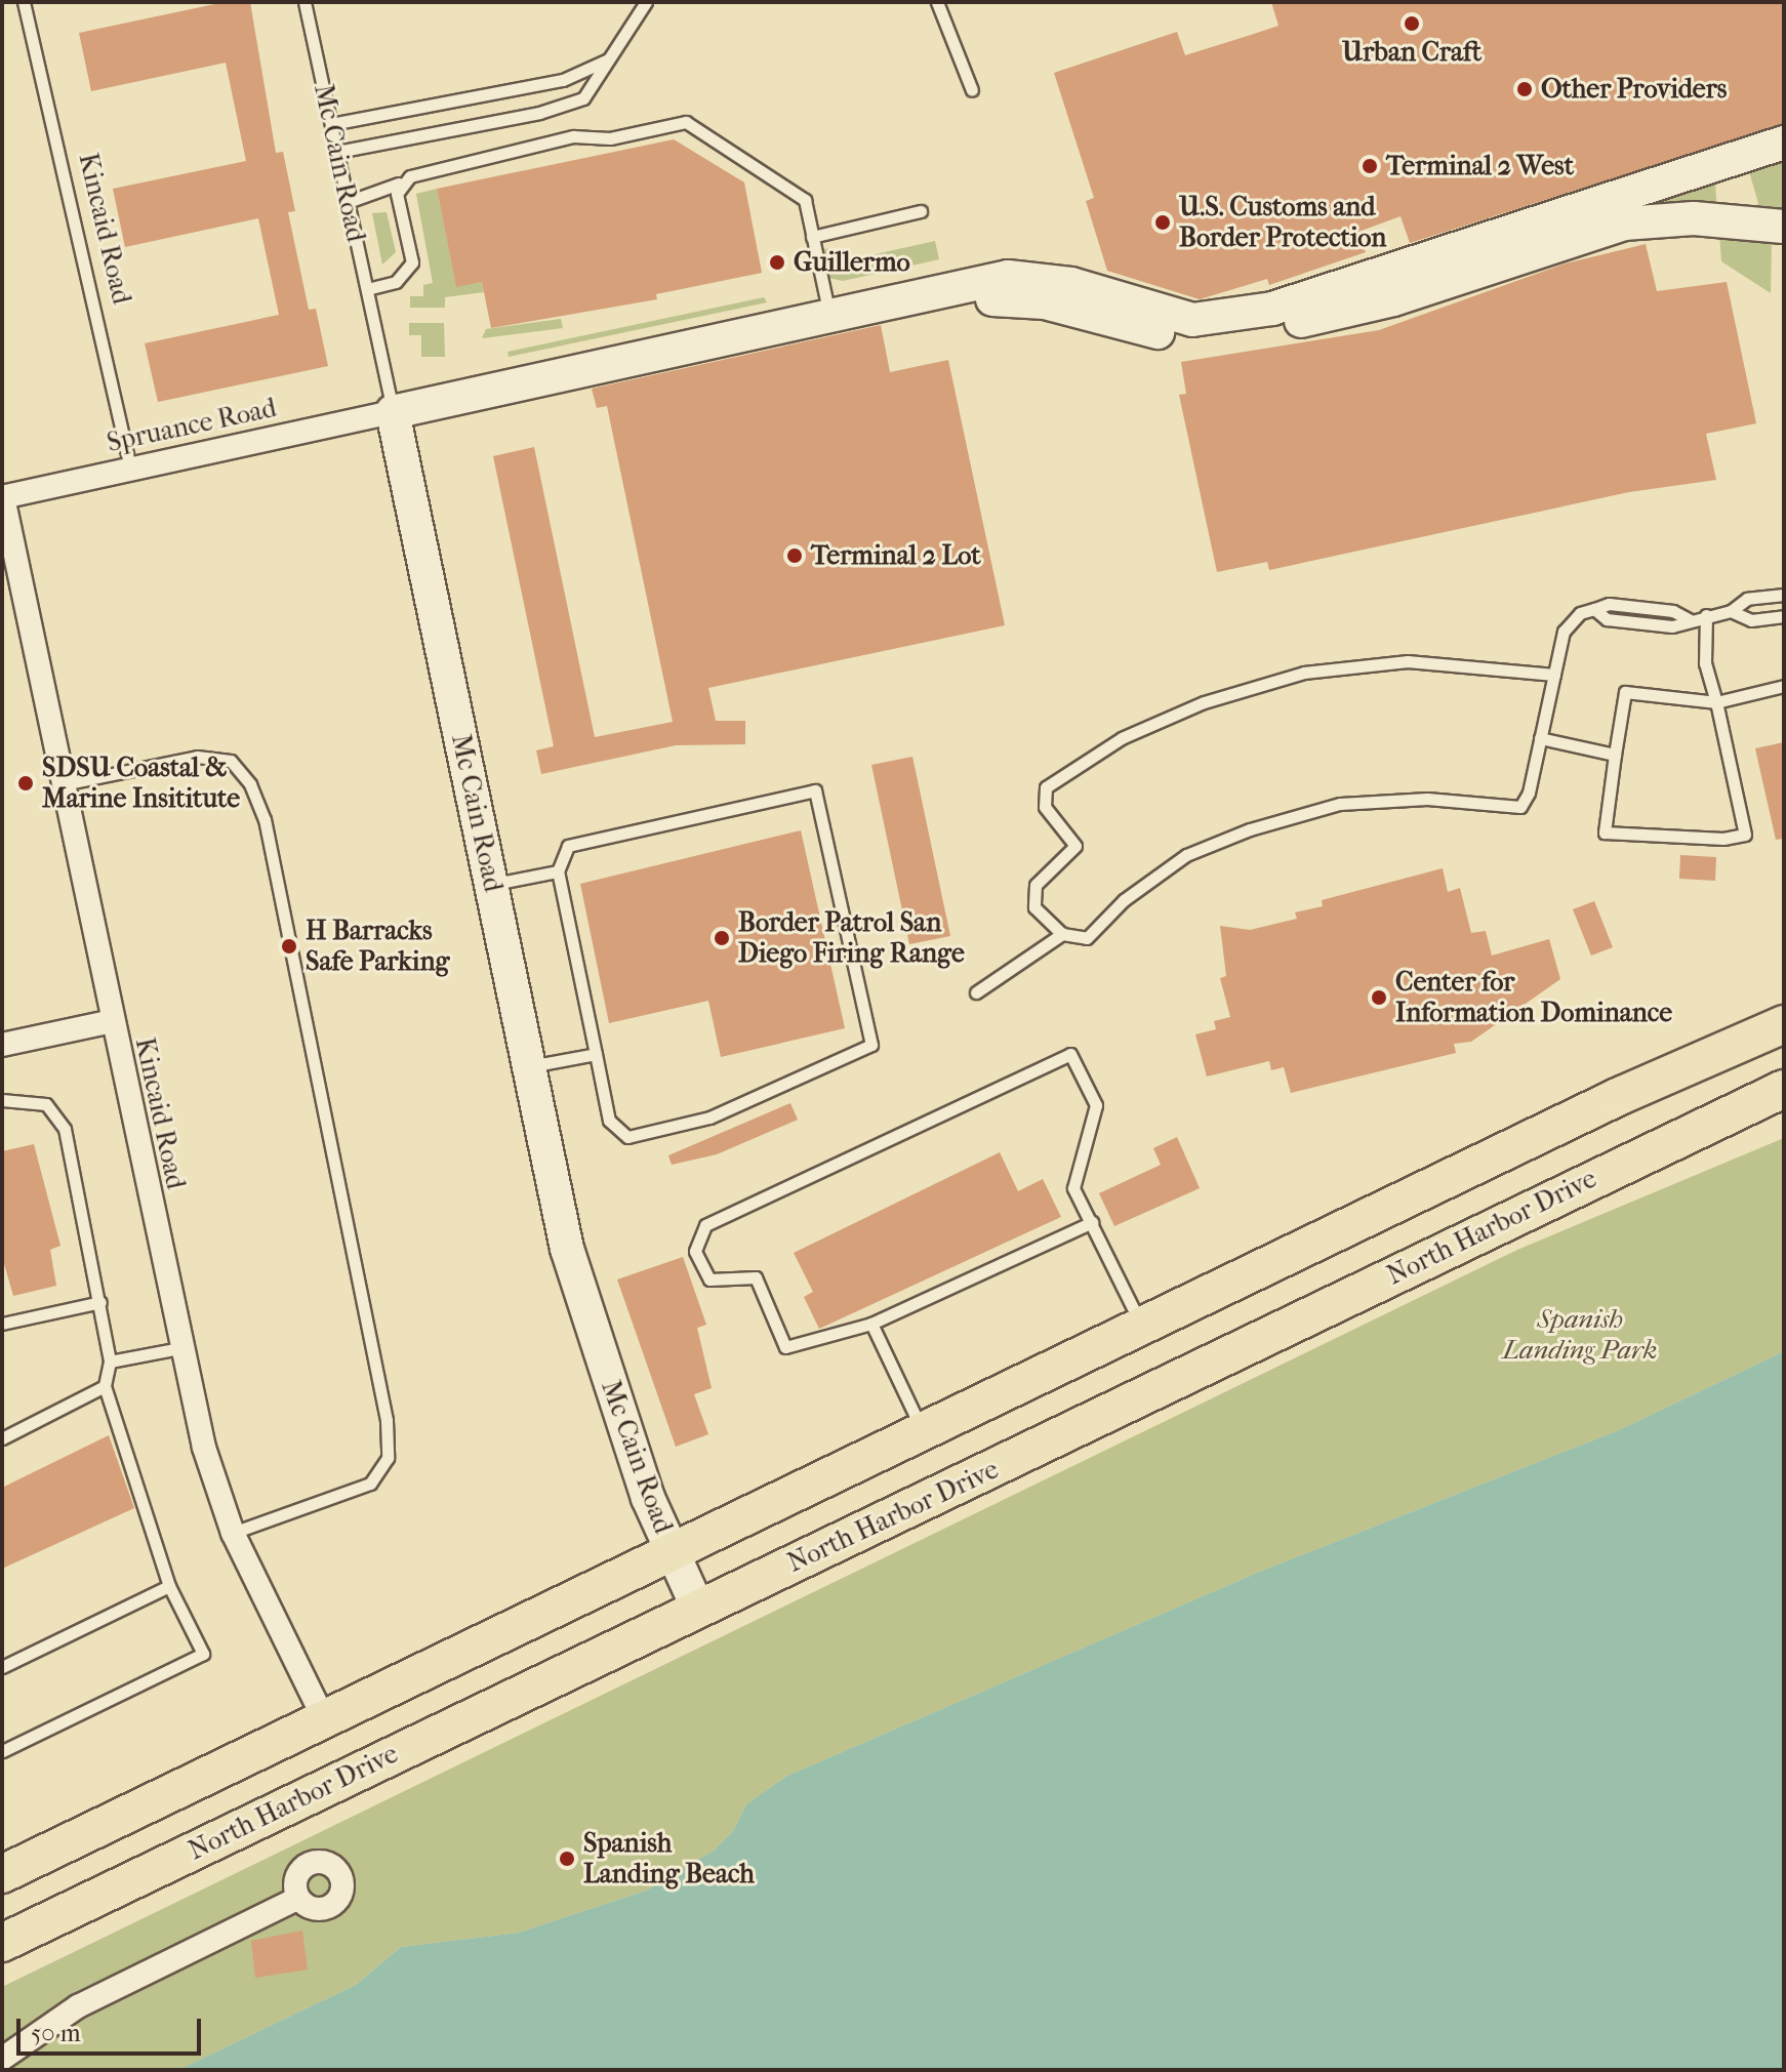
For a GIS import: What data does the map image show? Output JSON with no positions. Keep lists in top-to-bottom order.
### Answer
{
  "streets": {
    "main road": ["Mc Cain Road", "North Harbor Drive"],
    "street": ["Kincaid Road", "Spruance Road"]
  },
  "crossings": [
    ["Mc Cain Road", "Spruance Road"],
    ["Mc Cain Road", "North Harbor Drive"],
    ["Kincaid Road", "Spruance Road"]
  ],
  "parks": ["Spanish Landing Park"],
  "places": [
    "Urban Craft",
    "Other Providers",
    "Terminal 2 West",
    "U.S. Customs and Border Protection",
    "Guillermo",
    "Terminal 2 Lot",
    "SDSU Coastal & Marine Insititute",
    "Border Patrol San Diego Firing Range",
    "H Barracks Safe Parking",
    "Center for Information Dominance",
    "Spanish Landing Beach"
  ],
  "scale_bar": "50 m"
}
